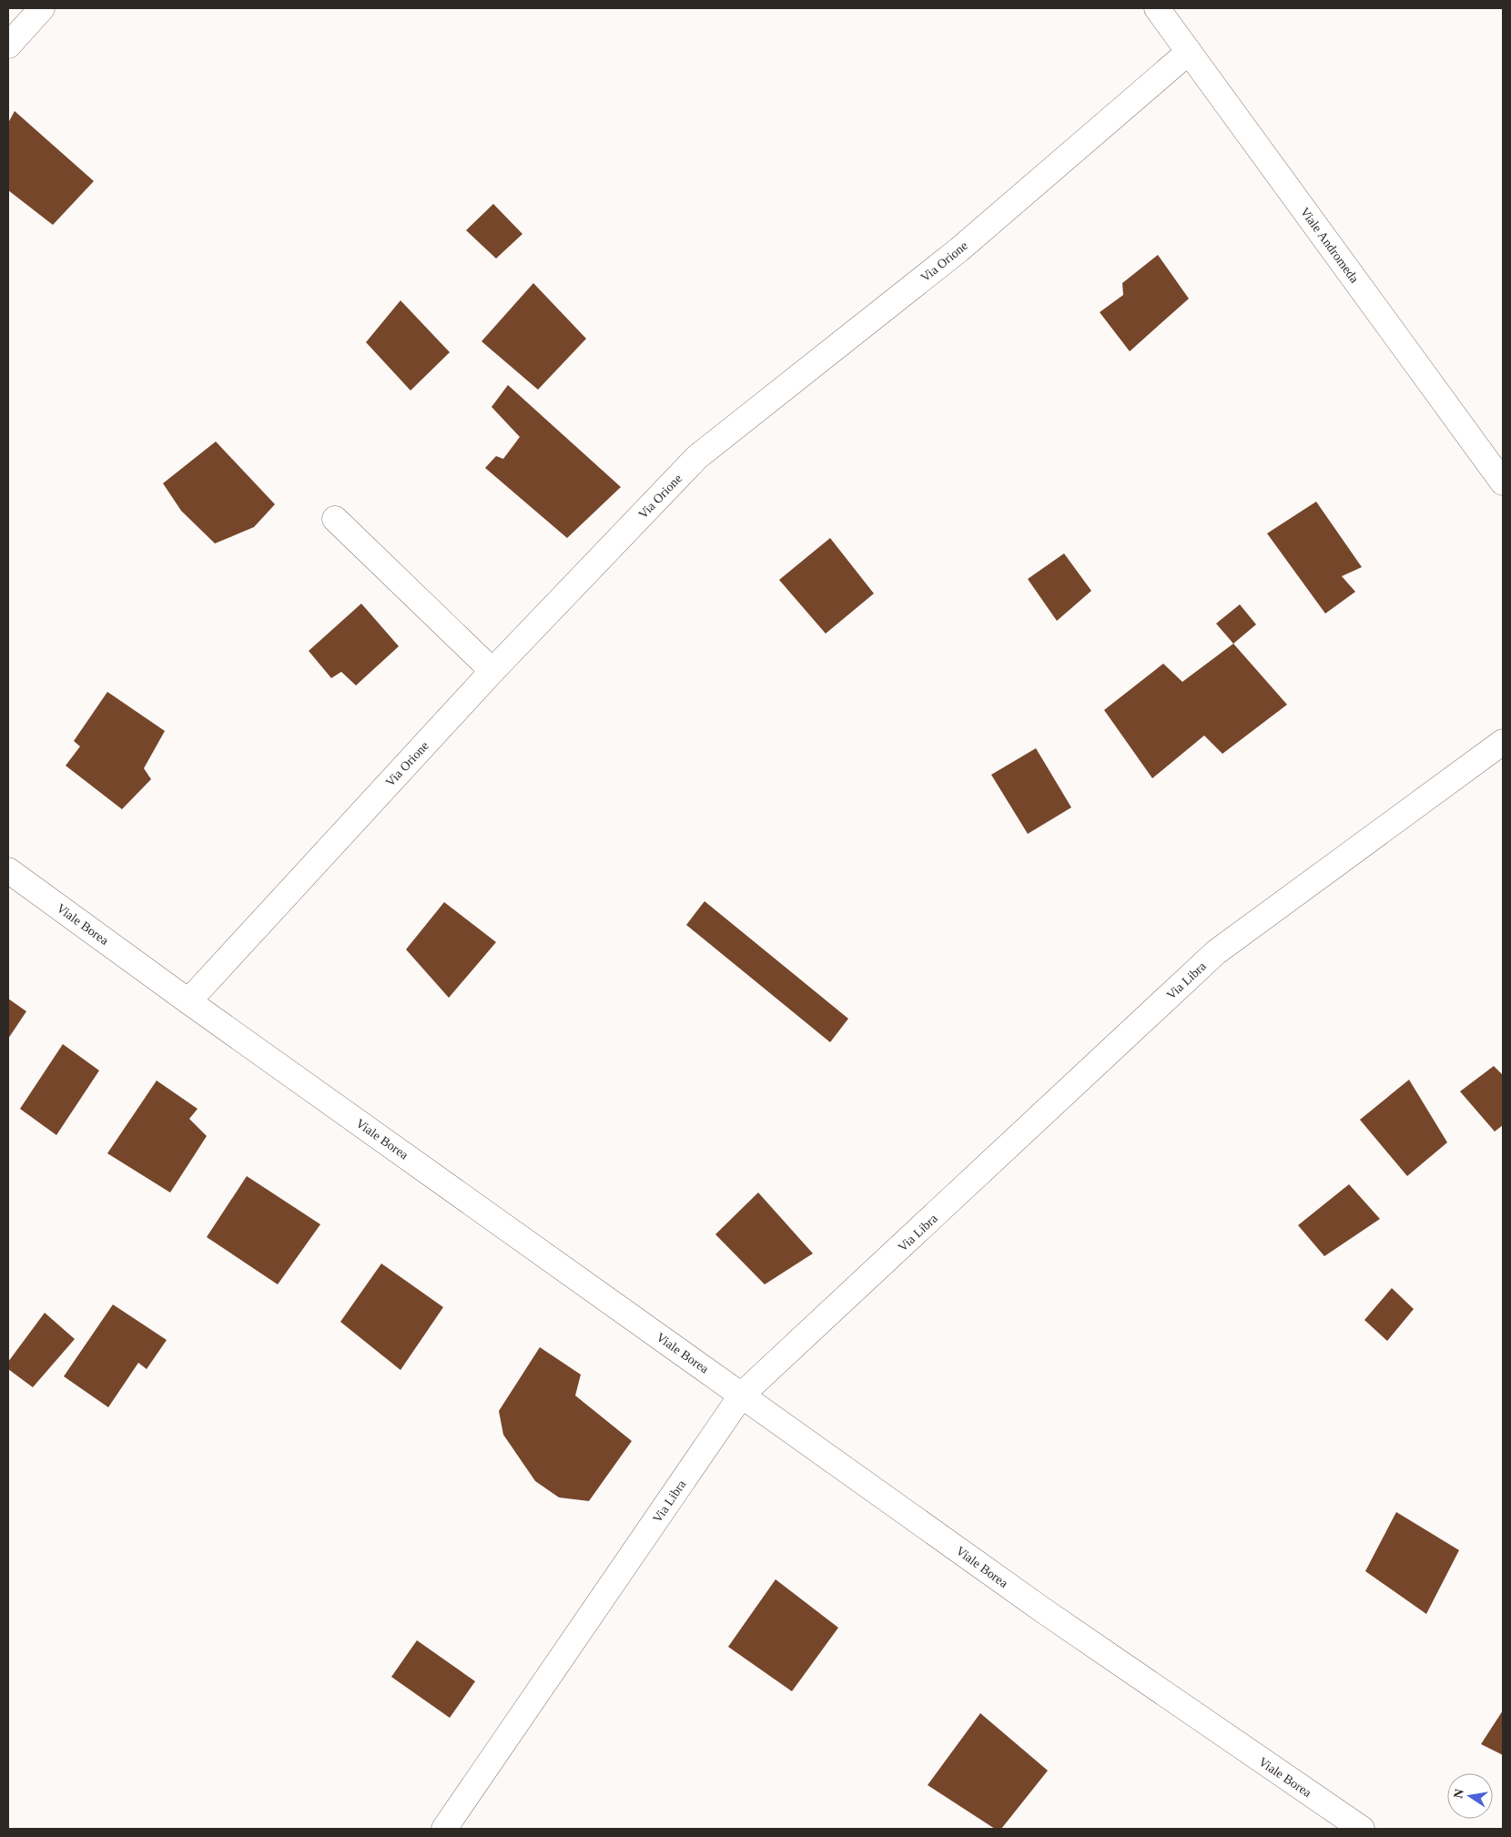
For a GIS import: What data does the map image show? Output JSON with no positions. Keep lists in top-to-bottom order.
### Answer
{
  "streets": {
    "street": [
      "Viale Andromeda",
      "Via Orione",
      "Viale Borea",
      "Via Libra"
    ]
  },
  "crossings": [
    ["Viale Andromeda", "Via Orione"],
    ["Via Orione", "Viale Borea"],
    ["Viale Borea", "Via Libra"]
  ],
  "north": "left"
}
